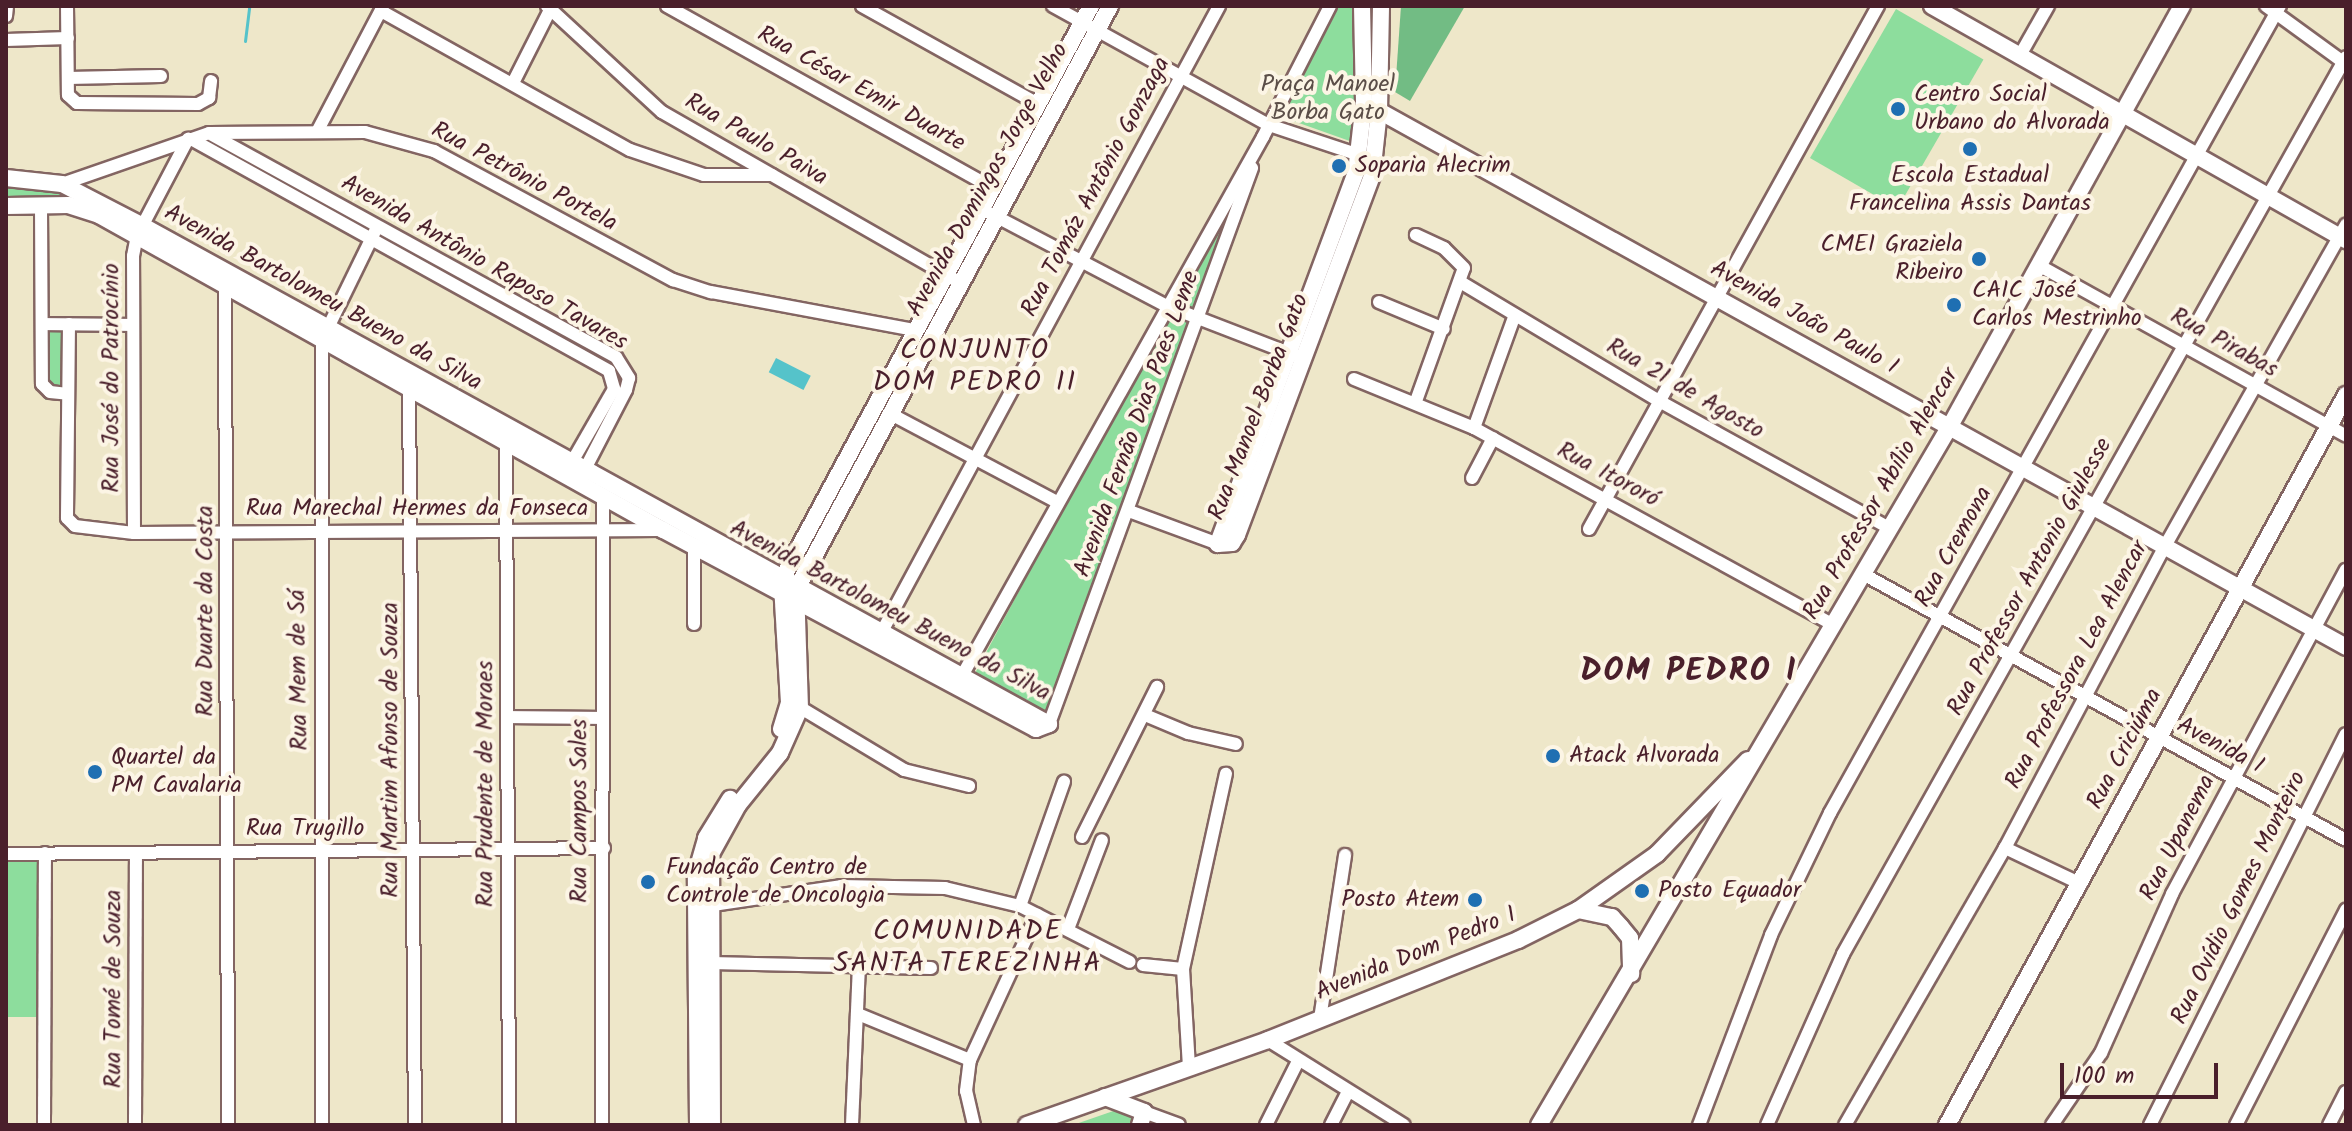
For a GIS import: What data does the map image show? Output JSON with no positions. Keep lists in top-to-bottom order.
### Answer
{
  "streets": {
    "street": [
      "Rua César Emir Duarte",
      "Rua Paulo Paiva",
      "Rua Petrônio Portela",
      "Avenida Domingos Jorge Velho",
      "Rua Tomáz Antônio Gonzaga",
      "Avenida Antônio Raposo Tavares",
      "Avenida Bartolomeu Bueno da Silva",
      "Avenida João Paulo I",
      "Rua Pirabas",
      "Rua José do Patrocínio",
      "Rua 21 de Agosto",
      "Rua Manoel Borba Gato",
      "Avenida Fernão Dias Paes Leme",
      "Rua Itororó",
      "Rua Professor Abílio Alencar",
      "Rua Marechal Hermes da Fonseca",
      "Rua Cremona",
      "Rua Professor Antonio Giulesse",
      "Rua Duarte da Costa",
      "Rua Professora Lea Alencar",
      "Rua Mem de Sá",
      "Avenida I",
      "Rua Criciúma",
      "Rua Martim Afonso de Souza",
      "Rua Prudente de Moraes",
      "Rua Campos Sales",
      "Rua Trugillo",
      "Rua Upanema",
      "Rua Ovídio Gomes Monteiro",
      "Avenida Dom Pedro I",
      "Rua Tomé de Souza"
    ]
  },
  "crossings": [
    ["Rua César Emir Duarte", "Avenida Domingos Jorge Velho"],
    ["Rua Paulo Paiva", "Avenida Domingos Jorge Velho"],
    ["Rua Petrônio Portela", "Avenida Domingos Jorge Velho"],
    ["Rua Petrônio Portela", "Avenida Antônio Raposo Tavares"],
    ["Rua Petrônio Portela", "Avenida Bartolomeu Bueno da Silva"],
    ["Rua Petrônio Portela", "Rua José do Patrocínio"],
    ["Avenida Domingos Jorge Velho", "Avenida Bartolomeu Bueno da Silva"],
    ["Rua Tomáz Antônio Gonzaga", "Avenida Bartolomeu Bueno da Silva"],
    ["Avenida Antônio Raposo Tavares", "Avenida Bartolomeu Bueno da Silva"],
    ["Avenida Antônio Raposo Tavares", "Rua José do Patrocínio"],
    ["Avenida Antônio Raposo Tavares", "Rua Mem de Sá"],
    ["Avenida Bartolomeu Bueno da Silva", "Rua José do Patrocínio"],
    ["Avenida Bartolomeu Bueno da Silva", "Avenida Fernão Dias Paes Leme"],
    ["Avenida Bartolomeu Bueno da Silva", "Rua Marechal Hermes da Fonseca"],
    ["Avenida Bartolomeu Bueno da Silva", "Rua Duarte da Costa"],
    ["Avenida Bartolomeu Bueno da Silva", "Rua Mem de Sá"],
    ["Avenida Bartolomeu Bueno da Silva", "Rua Martim Afonso de Souza"],
    ["Avenida Bartolomeu Bueno da Silva", "Rua Prudente de Moraes"],
    ["Avenida Bartolomeu Bueno da Silva", "Rua Campos Sales"],
    ["Avenida João Paulo I", "Rua Manoel Borba Gato"],
    ["Avenida João Paulo I", "Rua Professor Abílio Alencar"],
    ["Avenida João Paulo I", "Rua Cremona"],
    ["Avenida João Paulo I", "Rua Professor Antonio Giulesse"],
    ["Avenida João Paulo I", "Rua Professora Lea Alencar"],
    ["Avenida João Paulo I", "Rua Criciúma"],
    ["Avenida João Paulo I", "Rua Upanema"],
    ["Rua Pirabas", "Rua Professor Abílio Alencar"],
    ["Rua Pirabas", "Rua Cremona"],
    ["Rua Pirabas", "Rua Professor Antonio Giulesse"],
    ["Rua Pirabas", "Rua Professora Lea Alencar"],
    ["Rua Pirabas", "Rua Criciúma"],
    ["Rua José do Patrocínio", "Rua Marechal Hermes da Fonseca"],
    ["Rua 21 de Agosto", "Rua Professor Abílio Alencar"],
    ["Rua Itororó", "Rua Professor Abílio Alencar"],
    ["Rua Professor Abílio Alencar", "Avenida I"],
    ["Rua Professor Abílio Alencar", "Avenida Dom Pedro I"],
    ["Rua Marechal Hermes da Fonseca", "Rua Duarte da Costa"],
    ["Rua Marechal Hermes da Fonseca", "Rua Mem de Sá"],
    ["Rua Marechal Hermes da Fonseca", "Rua Martim Afonso de Souza"],
    ["Rua Marechal Hermes da Fonseca", "Rua Prudente de Moraes"],
    ["Rua Marechal Hermes da Fonseca", "Rua Campos Sales"],
    ["Rua Cremona", "Avenida I"],
    ["Rua Professor Antonio Giulesse", "Avenida I"],
    ["Rua Duarte da Costa", "Rua Trugillo"],
    ["Rua Professora Lea Alencar", "Avenida I"],
    ["Rua Mem de Sá", "Rua Trugillo"],
    ["Avenida I", "Rua Criciúma"],
    ["Avenida I", "Rua Upanema"],
    ["Avenida I", "Rua Ovídio Gomes Monteiro"],
    ["Rua Martim Afonso de Souza", "Rua Trugillo"],
    ["Rua Prudente de Moraes", "Rua Trugillo"],
    ["Rua Campos Sales", "Rua Trugillo"],
    ["Rua Trugillo", "Rua Tomé de Souza"]
  ],
  "districts": ["CONJUNTO DOM PEDRO II", "DOM PEDRO I", "COMUNIDADE SANTA TEREZINHA"],
  "parks": ["Praça Manoel Borba Gato"],
  "places": [
    "Centro Social Urbano do Alvorada",
    "Escola Estadual Francelina Assis Dantas",
    "Soparia Alecrim",
    "CMEI Graziela Ribeiro",
    "CAIC José Carlos Mestrinho",
    "Atack Alvorada",
    "Quartel da PM Cavalaria",
    "Fundação Centro de Controle de Oncologia",
    "Posto Equador",
    "Posto Atem"
  ],
  "scale_bar": "100 m"
}
